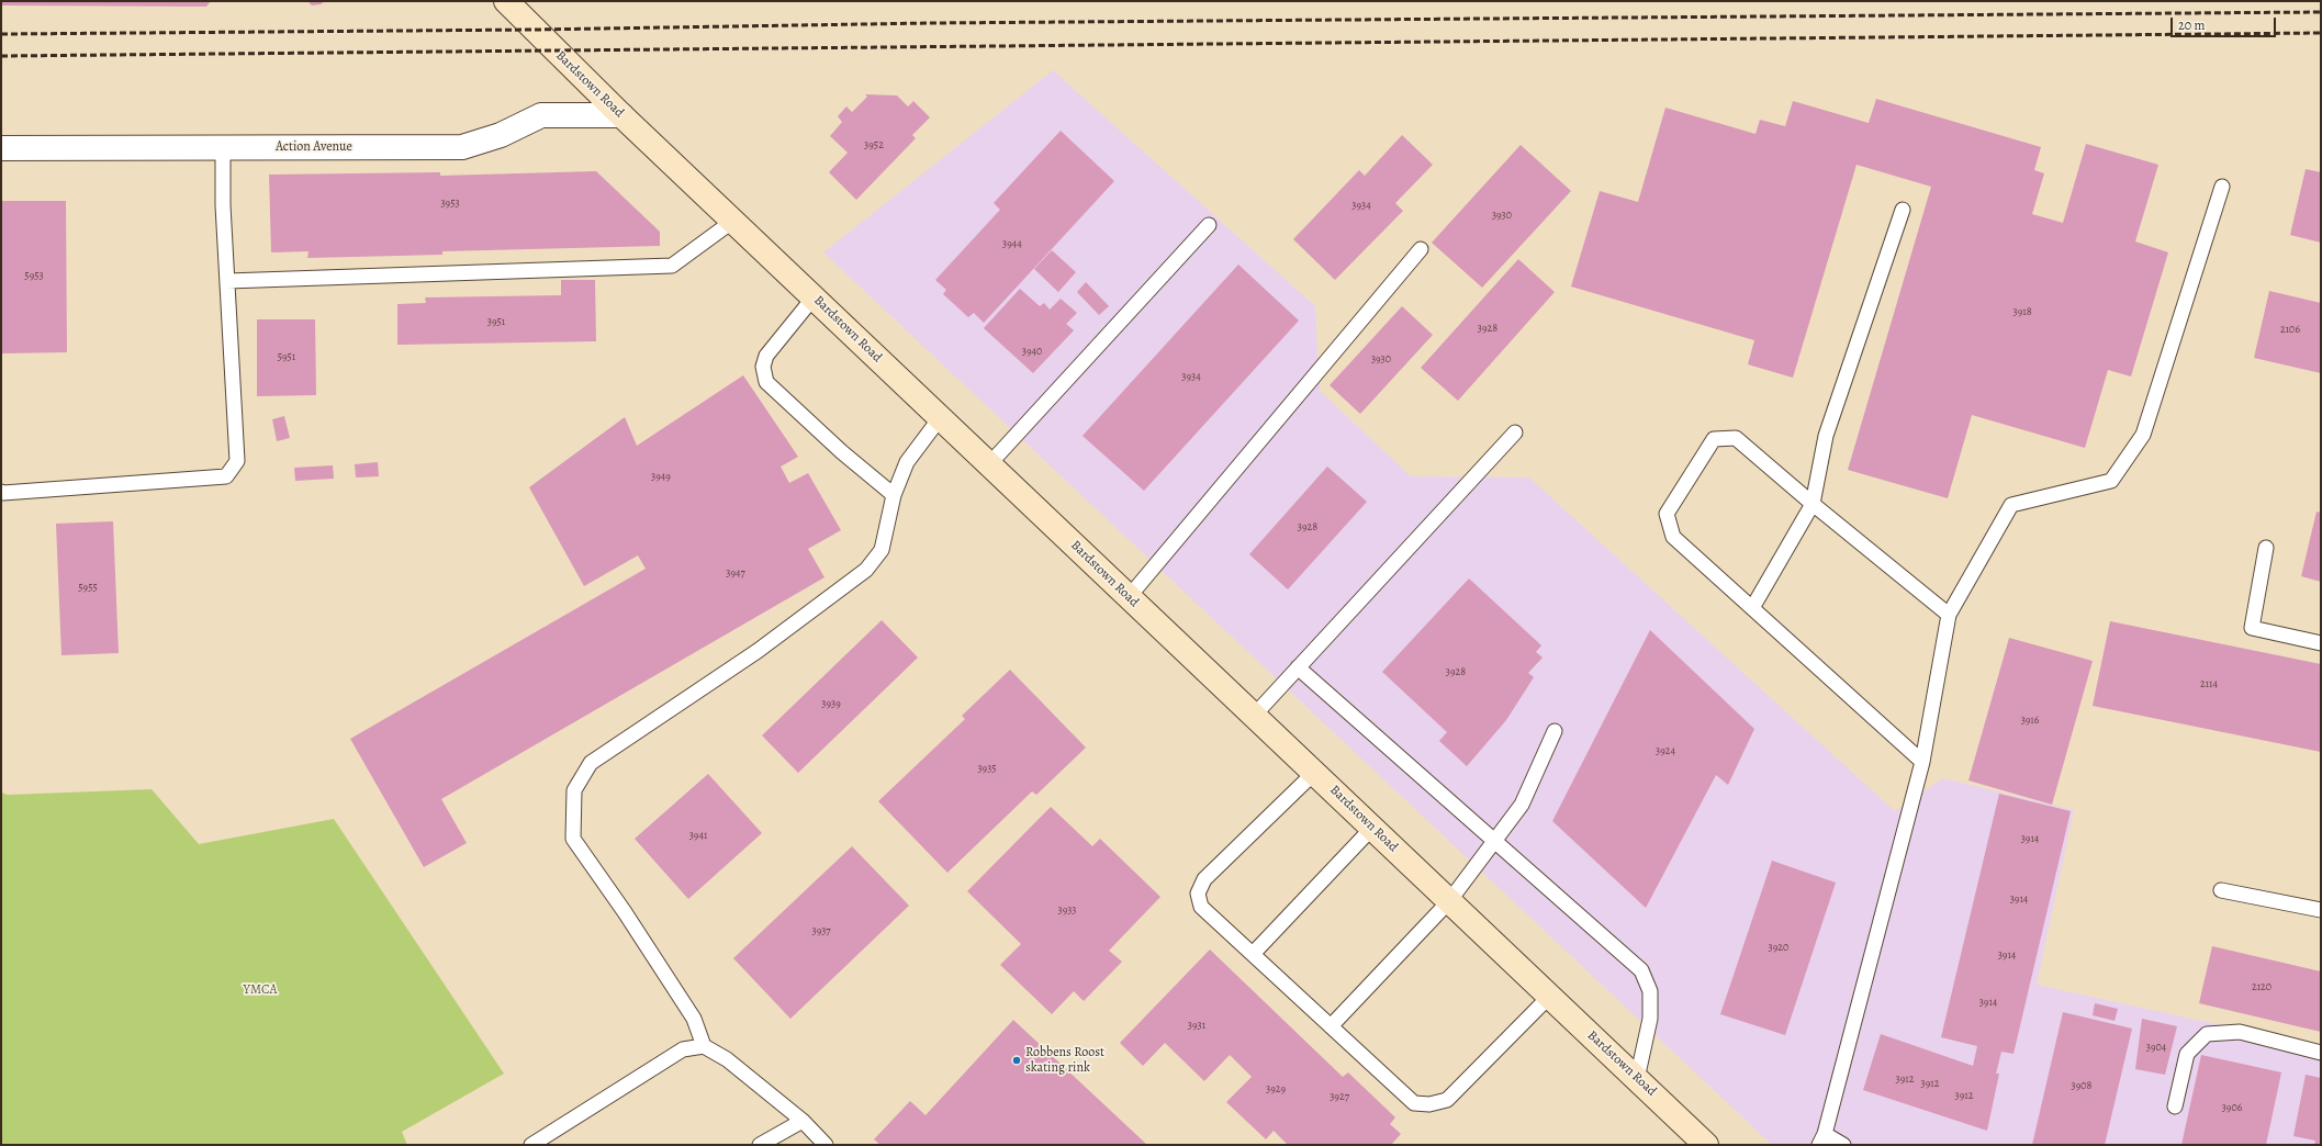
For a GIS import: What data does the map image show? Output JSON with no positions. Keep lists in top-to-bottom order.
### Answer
{
  "streets": {
    "main road": ["Bardstown Road"],
    "street": ["Action Avenue"]
  },
  "crossings": [
    ["Bardstown Road", "Action Avenue"]
  ],
  "parks": ["YMCA"],
  "places": ["Robbens Roost skating rink"],
  "house_numbers": [
    "3952",
    "3953",
    "3934",
    "3930",
    "3944",
    "5953",
    "3918",
    "3951",
    "3928",
    "2106",
    "3940",
    "5951",
    "3930",
    "3934",
    "3949",
    "3928",
    "3947",
    "5955",
    "3928",
    "2114",
    "3939",
    "3916",
    "3924",
    "3935",
    "3941",
    "3914",
    "3914",
    "3933",
    "3937",
    "3920",
    "3914",
    "2120",
    "3914",
    "3931",
    "3904",
    "3912",
    "3912",
    "3908",
    "3929",
    "3912",
    "3927",
    "3906"
  ],
  "scale_bar": "20 m"
}
